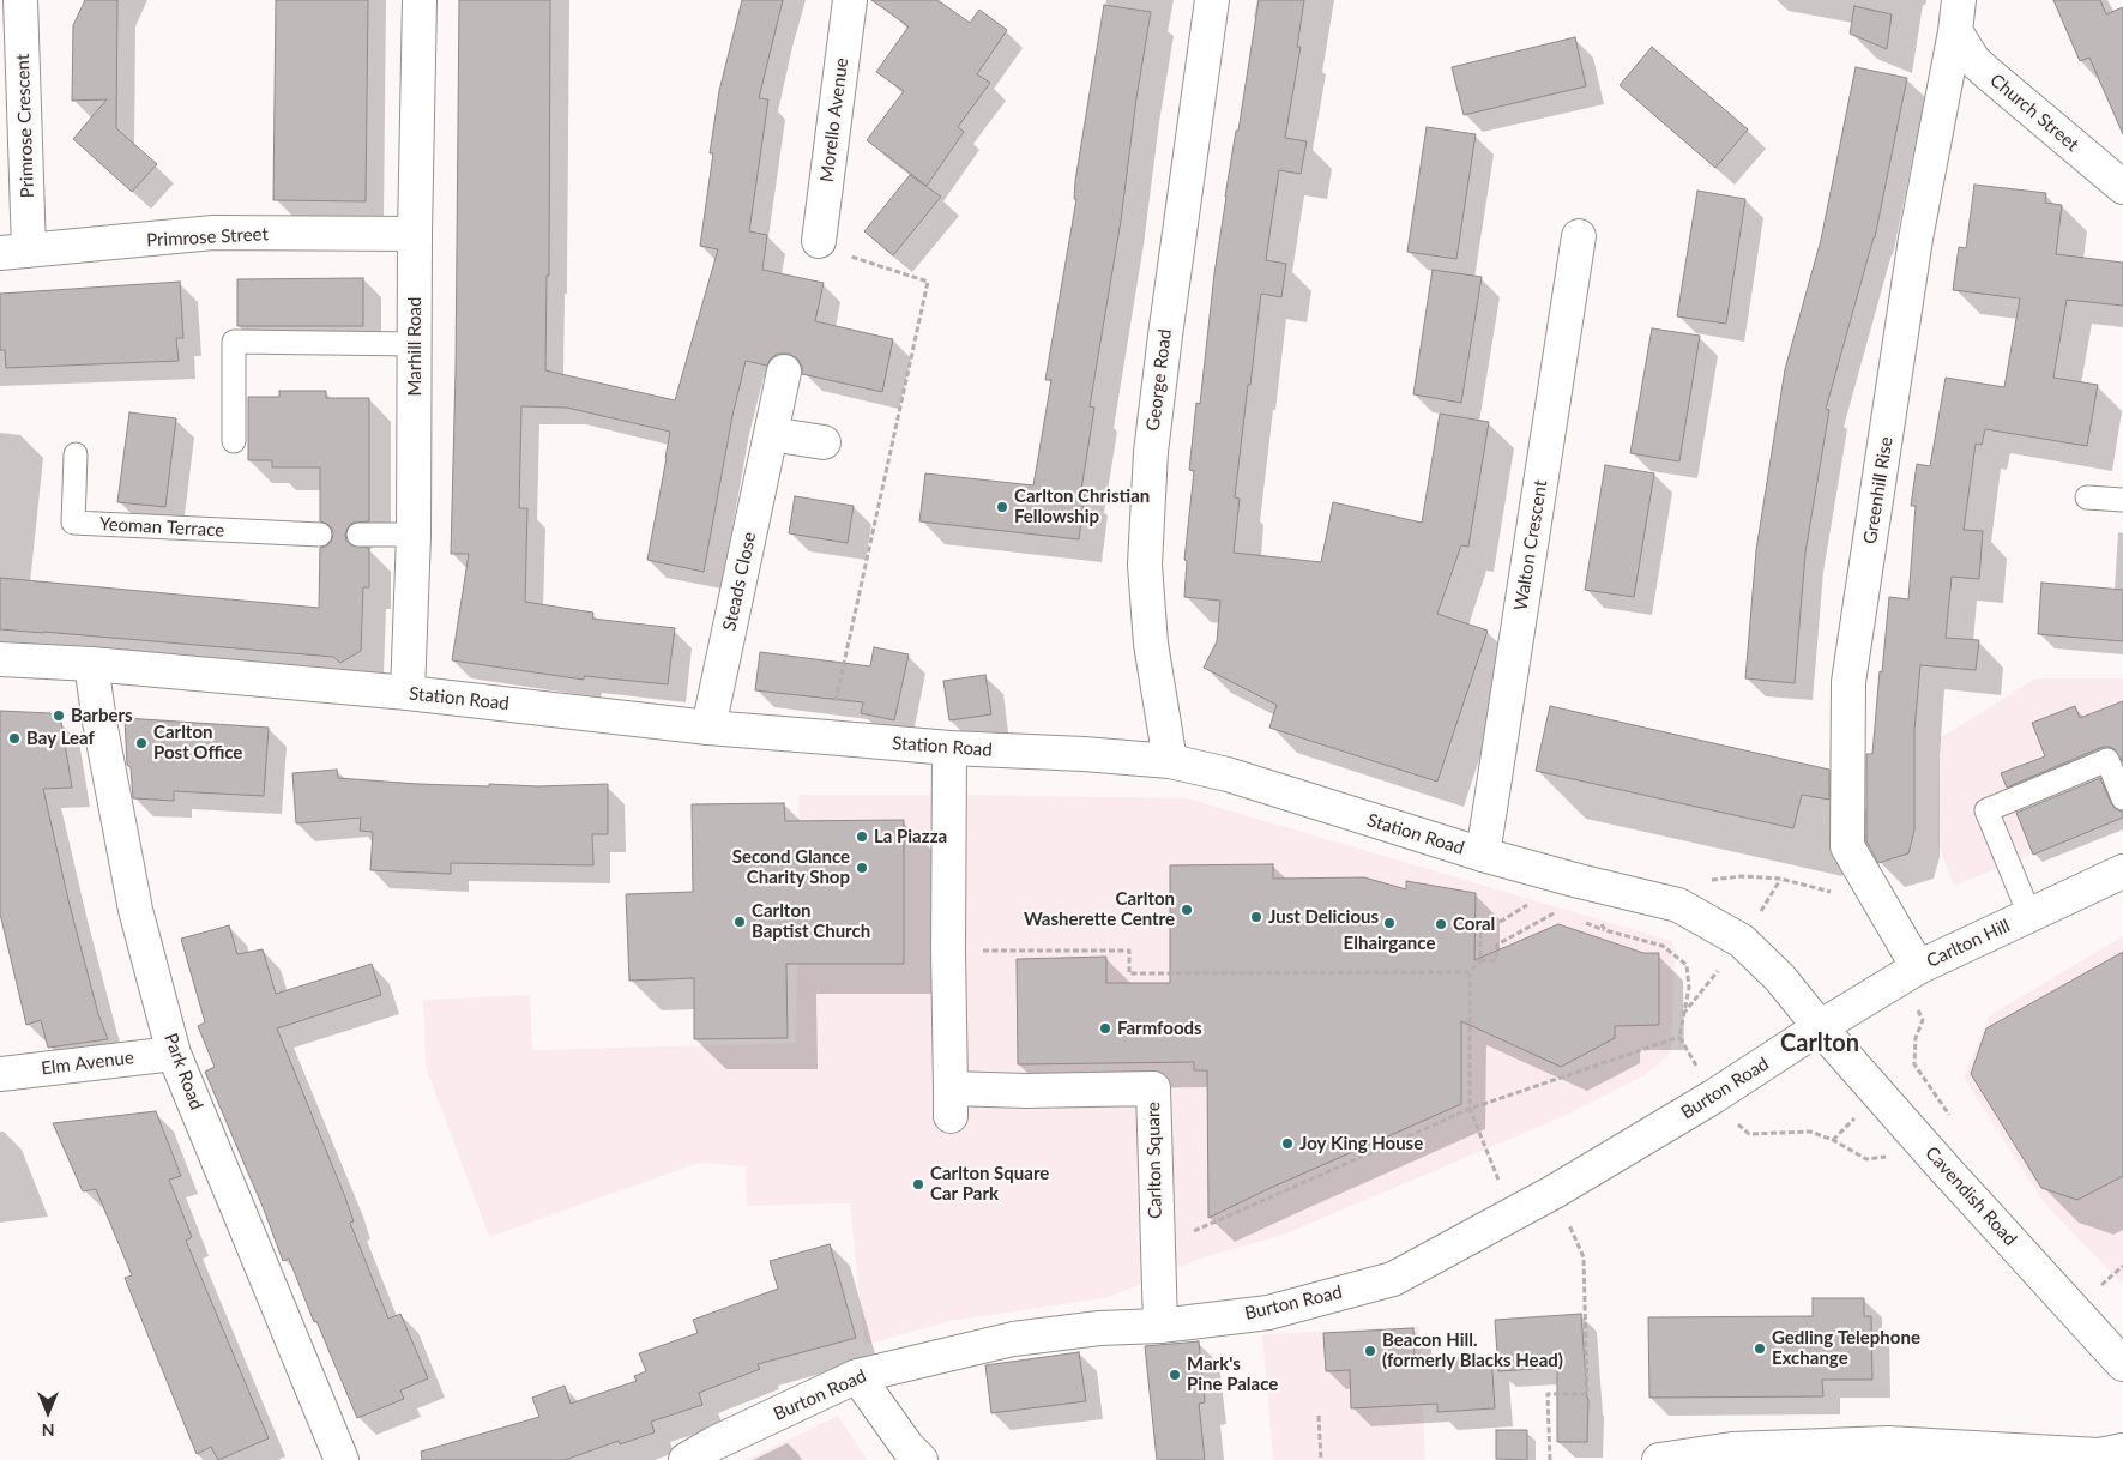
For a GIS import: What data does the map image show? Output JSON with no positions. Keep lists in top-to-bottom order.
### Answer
{
  "streets": {
    "street": [
      "Church Street",
      "Morello Avenue",
      "Primrose Crescent",
      "Primrose Street",
      "Marhill Road",
      "George Road",
      "Greenhill Rise",
      "Walton Crescent",
      "Steads Close",
      "Station Road",
      "Carlton Hill",
      "Elm Avenue",
      "Park Road",
      "Burton Road",
      "Carlton Square",
      "Cavendish Road"
    ],
    "lane": ["Yeoman Terrace"]
  },
  "crossings": [
    ["Church Street", "Greenhill Rise"],
    ["Primrose Crescent", "Primrose Street"],
    ["Primrose Street", "Marhill Road"],
    ["Marhill Road", "Station Road"],
    ["George Road", "Station Road"],
    ["Greenhill Rise", "Carlton Hill"],
    ["Walton Crescent", "Station Road"],
    ["Steads Close", "Station Road"],
    ["Station Road", "Carlton Hill"],
    ["Station Road", "Park Road"],
    ["Station Road", "Burton Road"],
    ["Station Road", "Carlton Square"],
    ["Station Road", "Cavendish Road"],
    ["Carlton Hill", "Burton Road"],
    ["Carlton Hill", "Cavendish Road"],
    ["Elm Avenue", "Park Road"],
    ["Burton Road", "Carlton Square"],
    ["Burton Road", "Cavendish Road"]
  ],
  "districts": ["Carlton"],
  "places": [
    "Carlton Christian Fellowship",
    "Barbers",
    "Bay Leaf",
    "Carlton Post Office",
    "La Piazza",
    "Second Glance Charity Shop",
    "Carlton Washerette Centre",
    "Just Delicious",
    "Carlton Baptist Church",
    "Elhairgance",
    "Coral",
    "Farmfoods",
    "Joy King House",
    "Carlton Square Car Park",
    "Gedling Telephone Exchange",
    "Beacon Hill. (formerly Blacks Head)",
    "Mark's Pine Palace"
  ],
  "north": "bottom"
}
